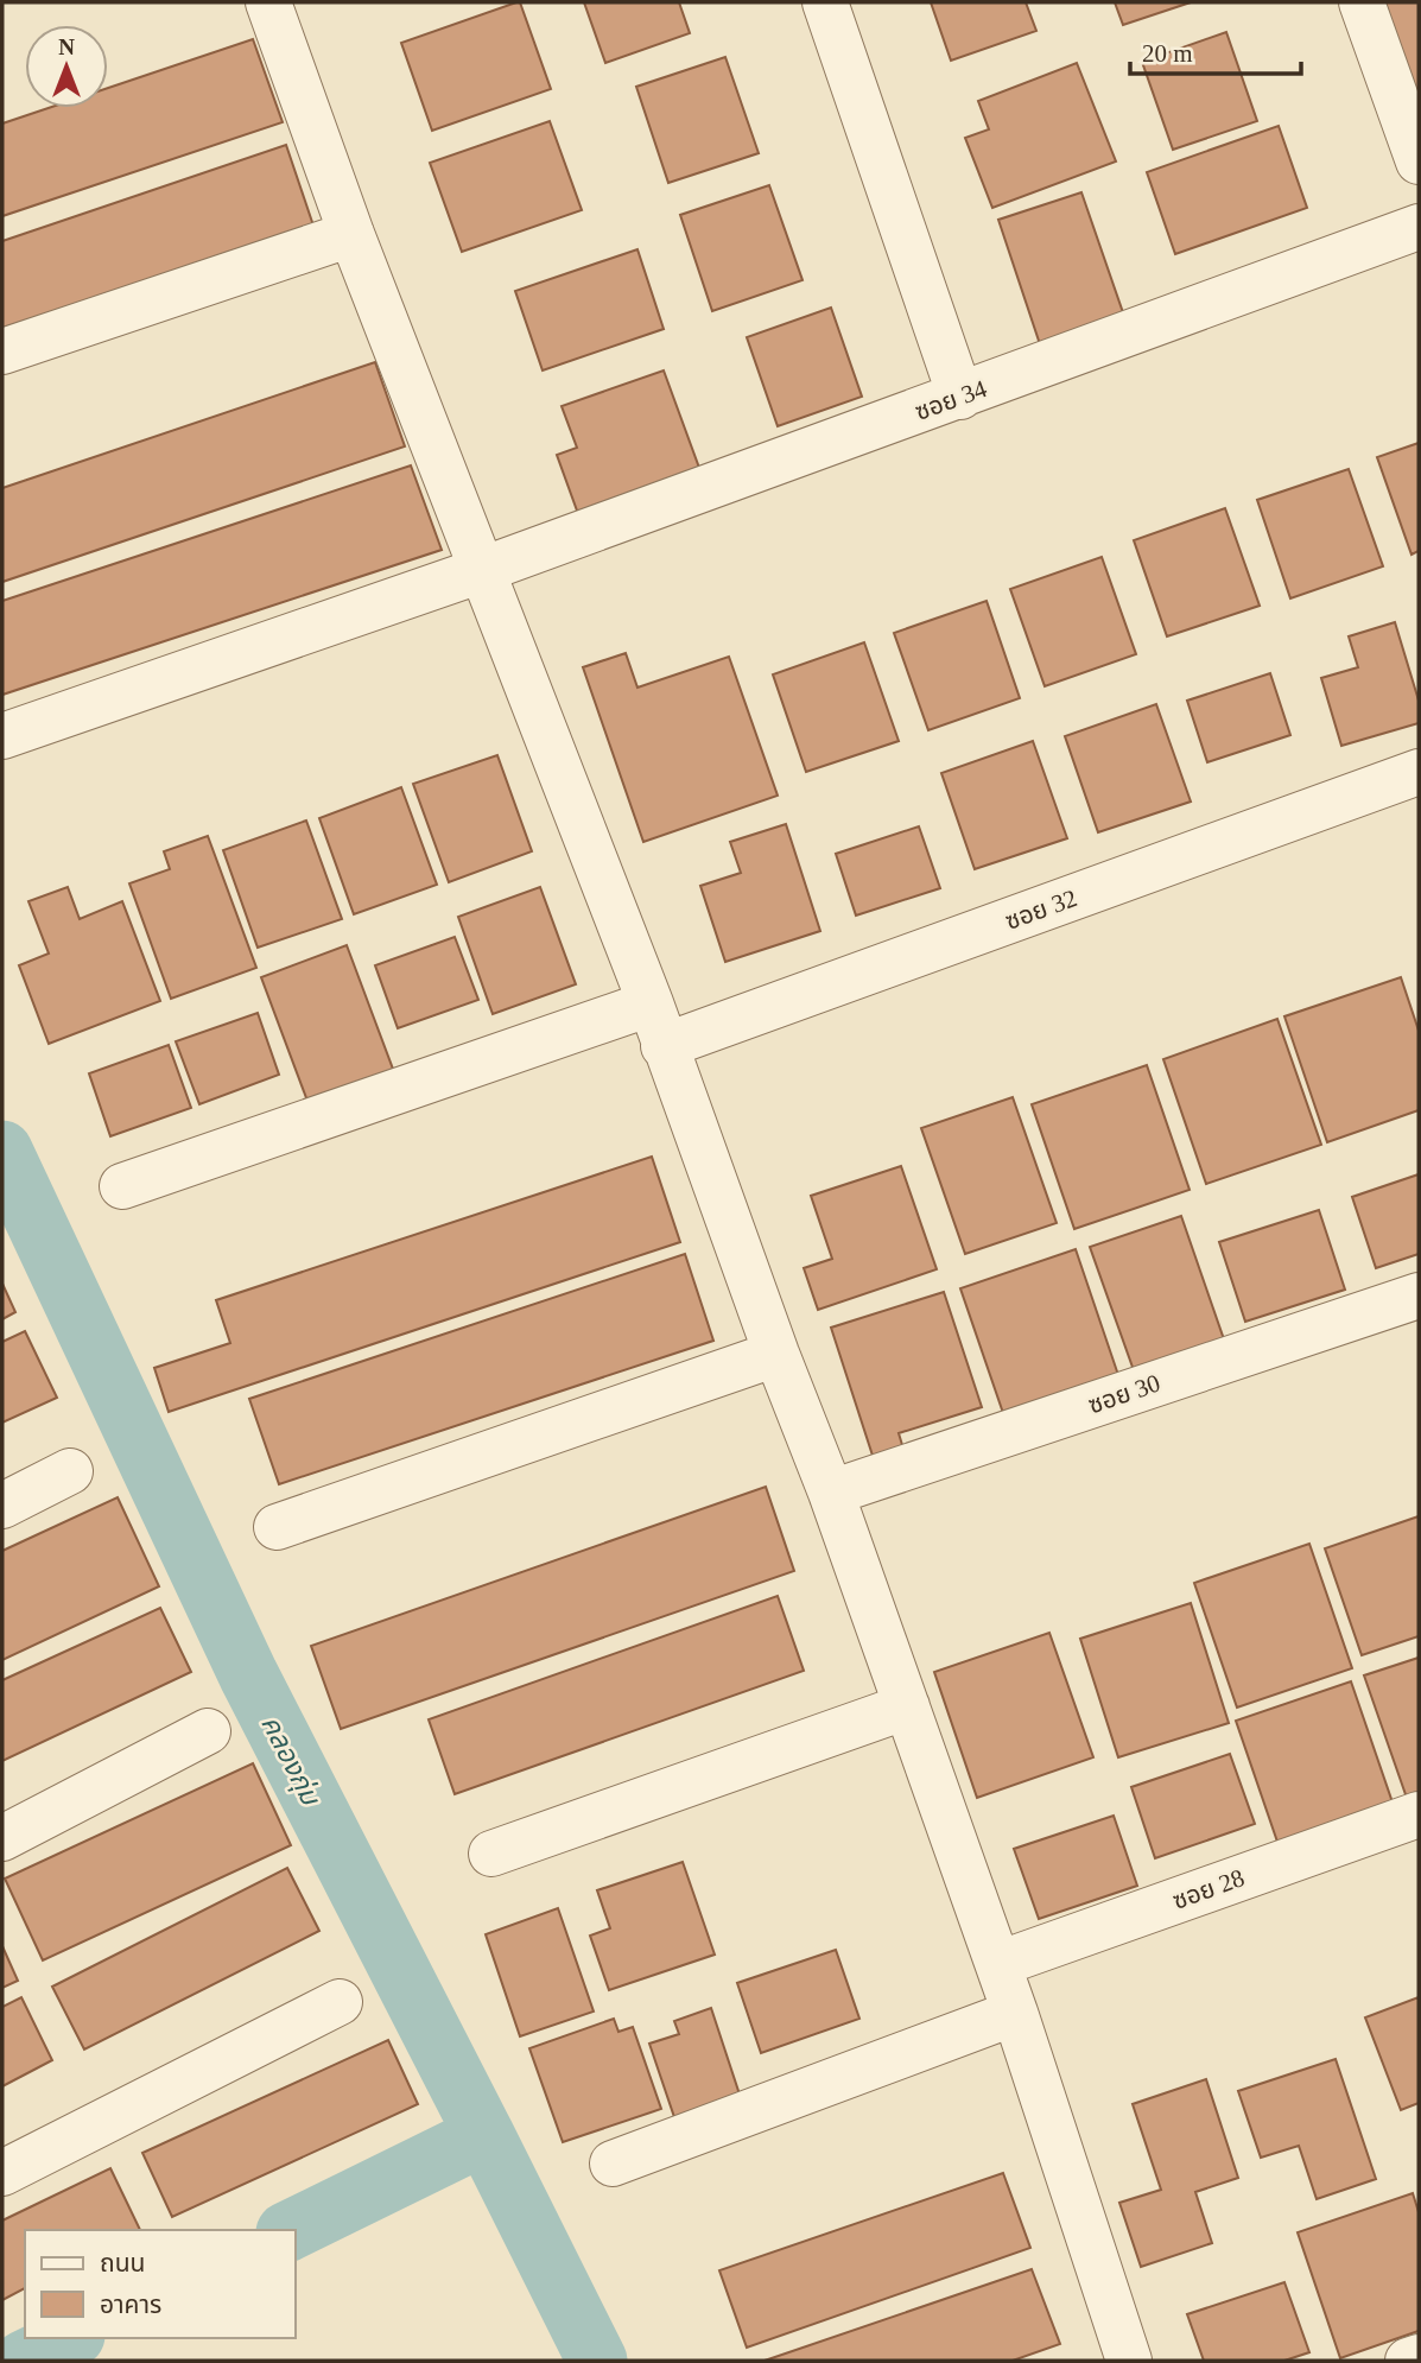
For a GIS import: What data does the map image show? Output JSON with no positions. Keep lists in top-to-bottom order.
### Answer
{
  "streets": {
    "street": [
      "ซอย 34",
      "ซอย 32",
      "ซอย 30",
      "ซอย 28"
    ]
  },
  "water": ["คลองกุ่ม"],
  "legend": ["ถนน", "อาคาร"],
  "scale_bar": "20 m",
  "north": "top"
}
